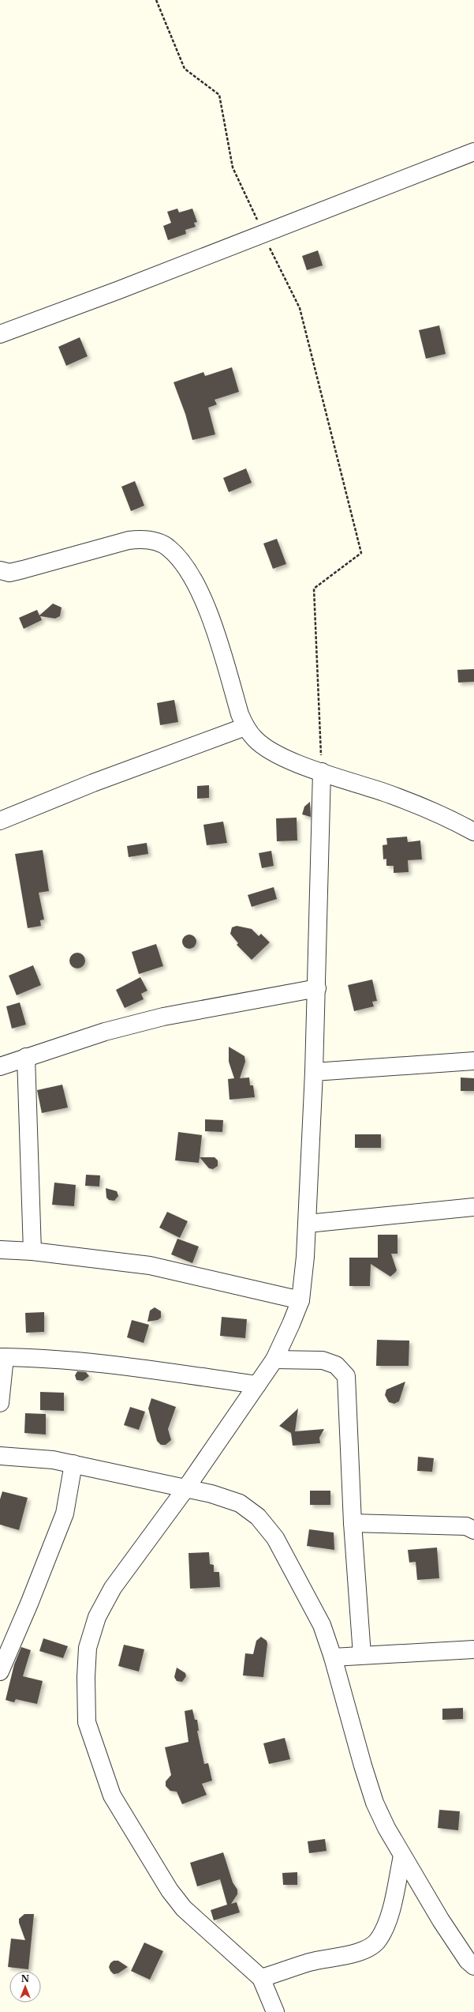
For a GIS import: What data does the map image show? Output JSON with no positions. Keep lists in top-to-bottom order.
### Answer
{
  "north": "top"
}
